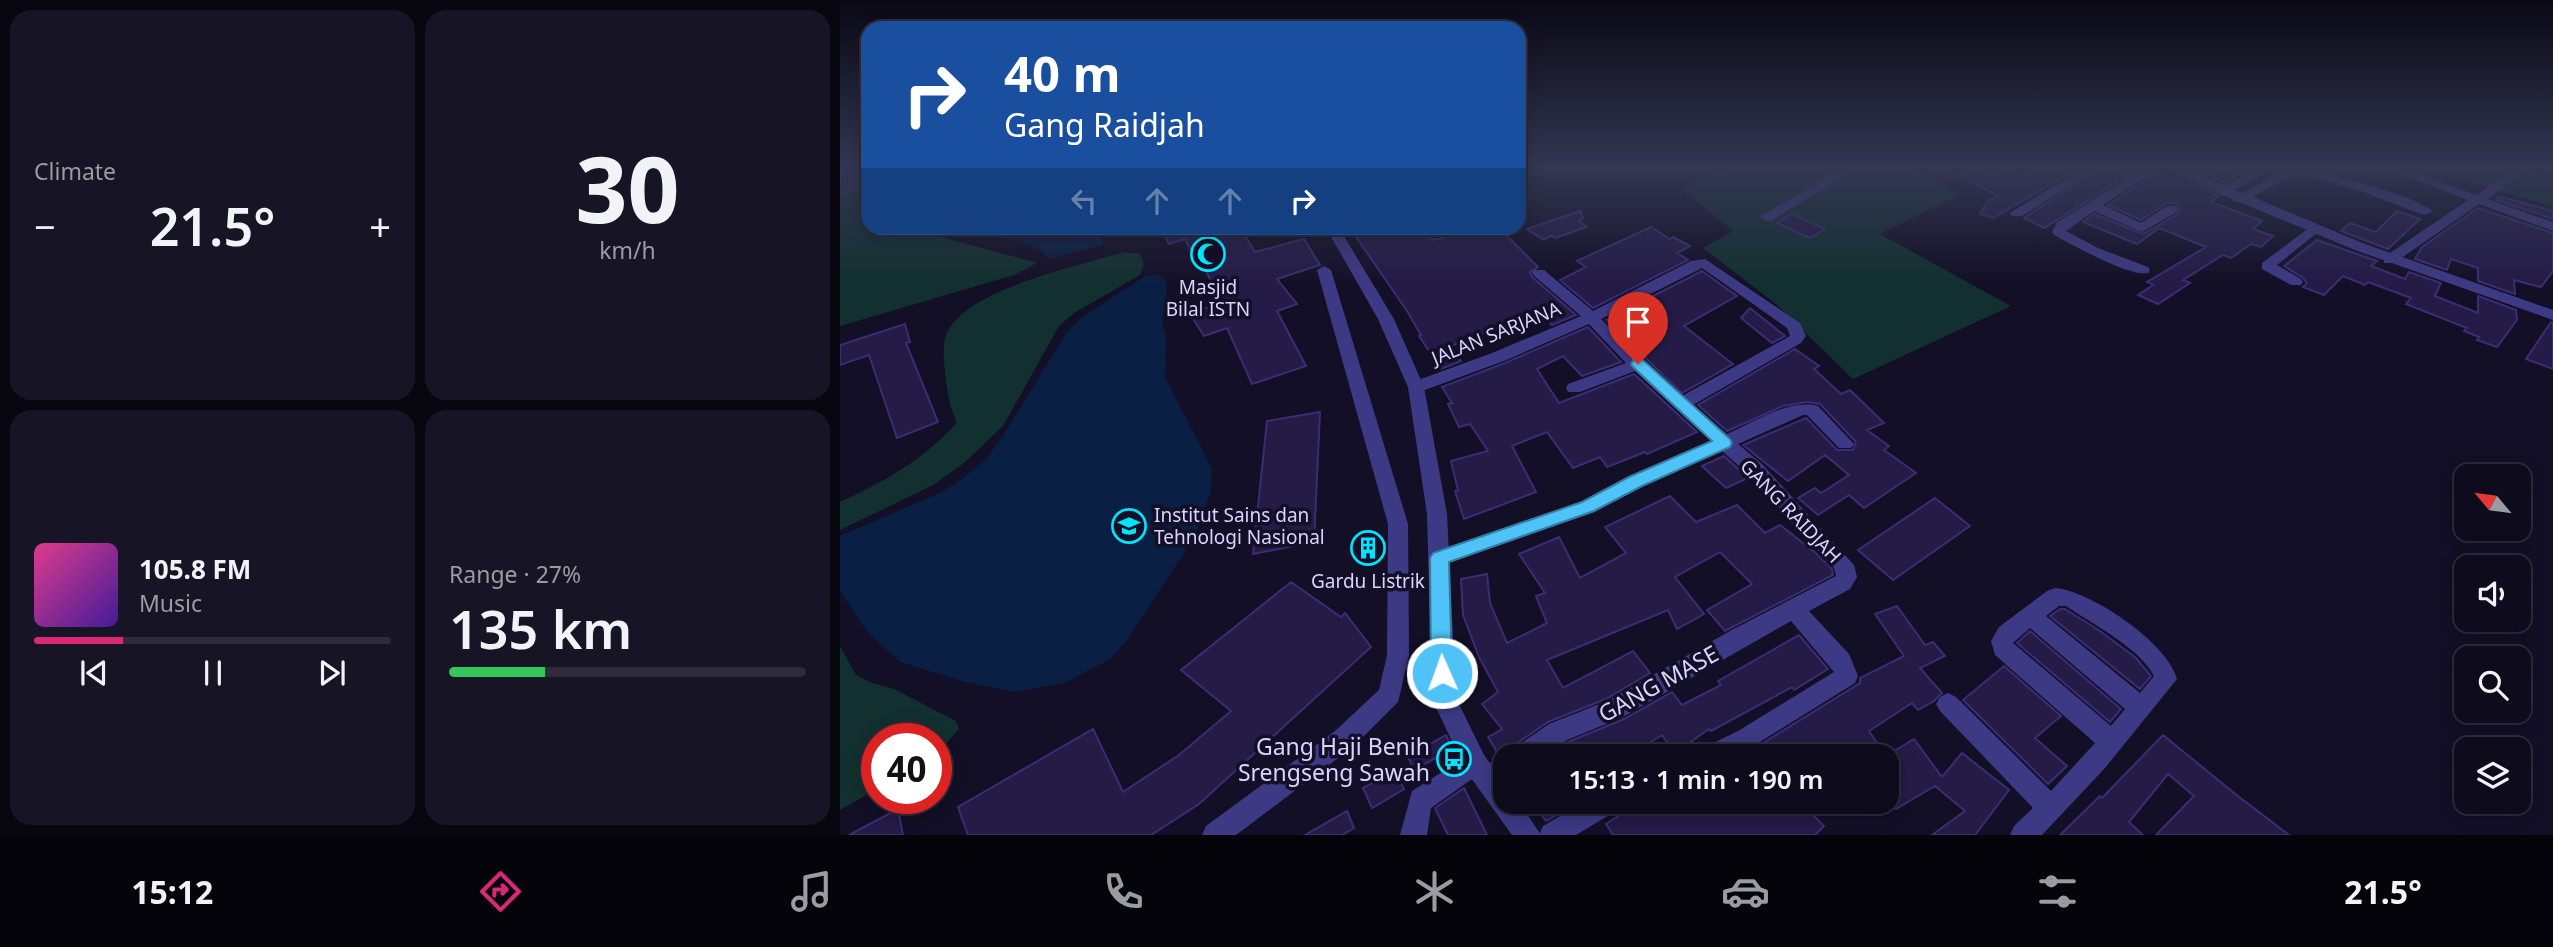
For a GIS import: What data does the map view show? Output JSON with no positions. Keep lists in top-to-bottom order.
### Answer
{
  "streets": {
    "street": ["JALAN SARJANA", "GANG RAIDJAH", "GANG MASE"]
  },
  "crossings": [
    ["GANG RAIDJAH", "GANG MASE"]
  ],
  "places": {
    "mosque": ["Masjid Bilal ISTN"],
    "school or university": ["Institut Sains dan Tehnologi Nasional"],
    "building": ["Gardu Listrik"],
    "bus stop": ["Gang Haji Benih Srengseng Sawah"]
  },
  "north": "top left",
  "page": {
    "tile": [
      "Climate",
      ["30", "km/h"],
      ["Range · 27%", "135 km"]
    ],
    "turn": ["40 m", "Gang Raidjah"],
    "heat": ["−", "21.5°", "+"],
    "song": ["105.8 FM", "Music"],
    "limit": "40",
    "trip": "15:13 · 1 min · 190 m",
    "tabs": ["15:12", "21.5°"]
  }
}
